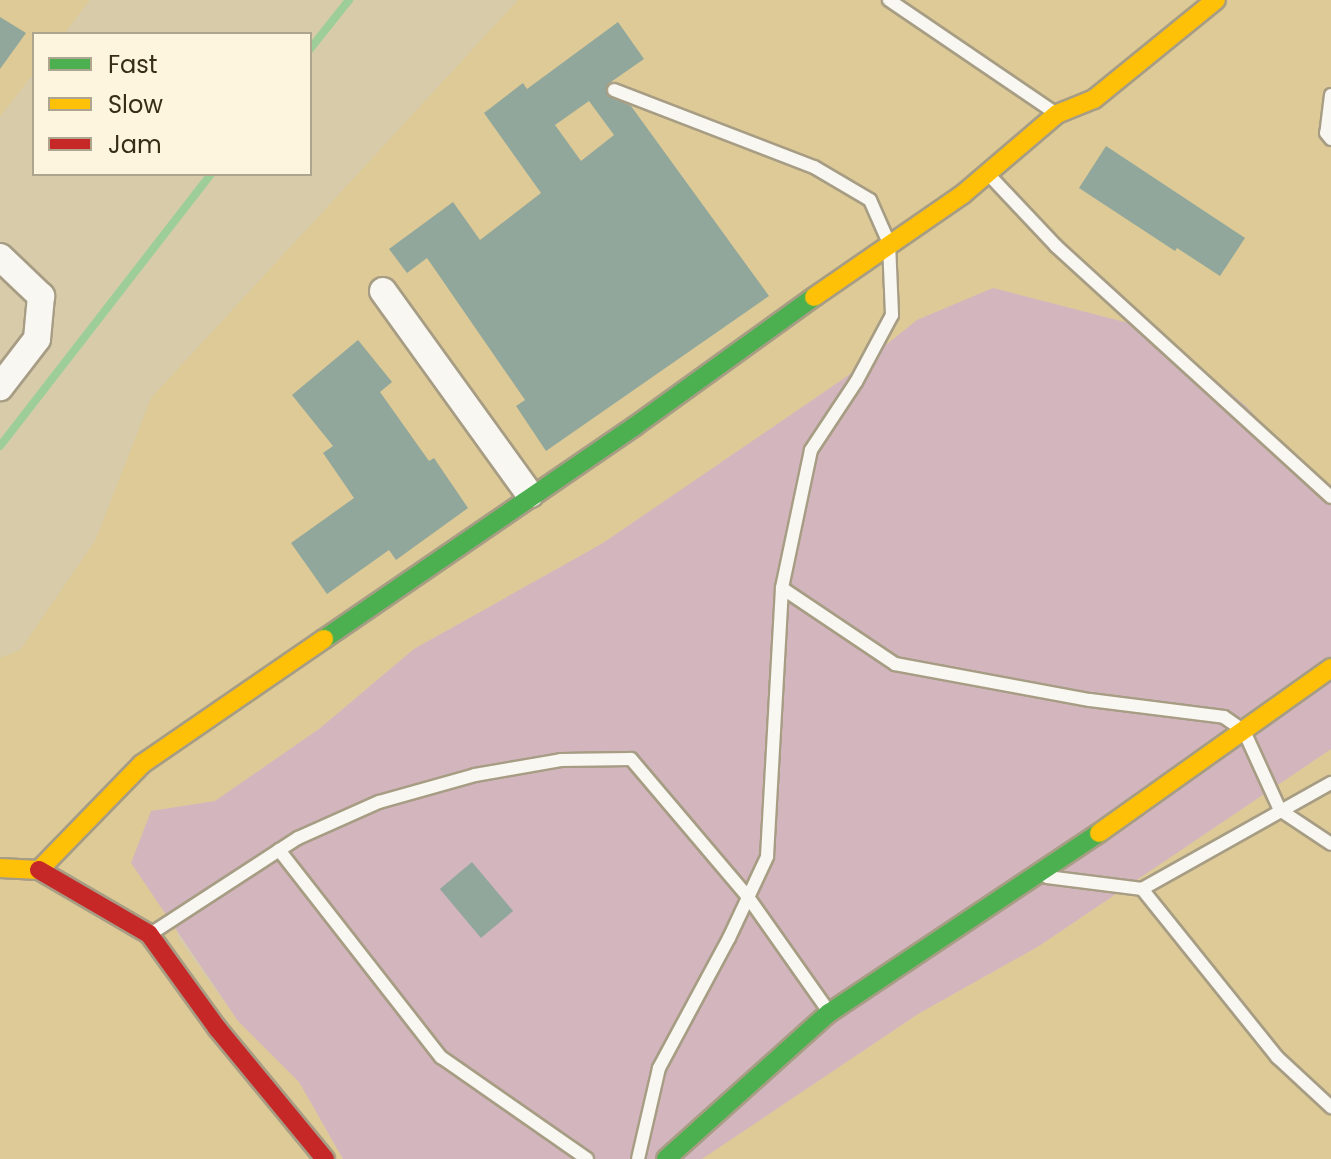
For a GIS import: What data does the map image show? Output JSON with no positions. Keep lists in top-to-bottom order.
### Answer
{
  "legend": ["Fast", "Slow", "Jam"]
}
